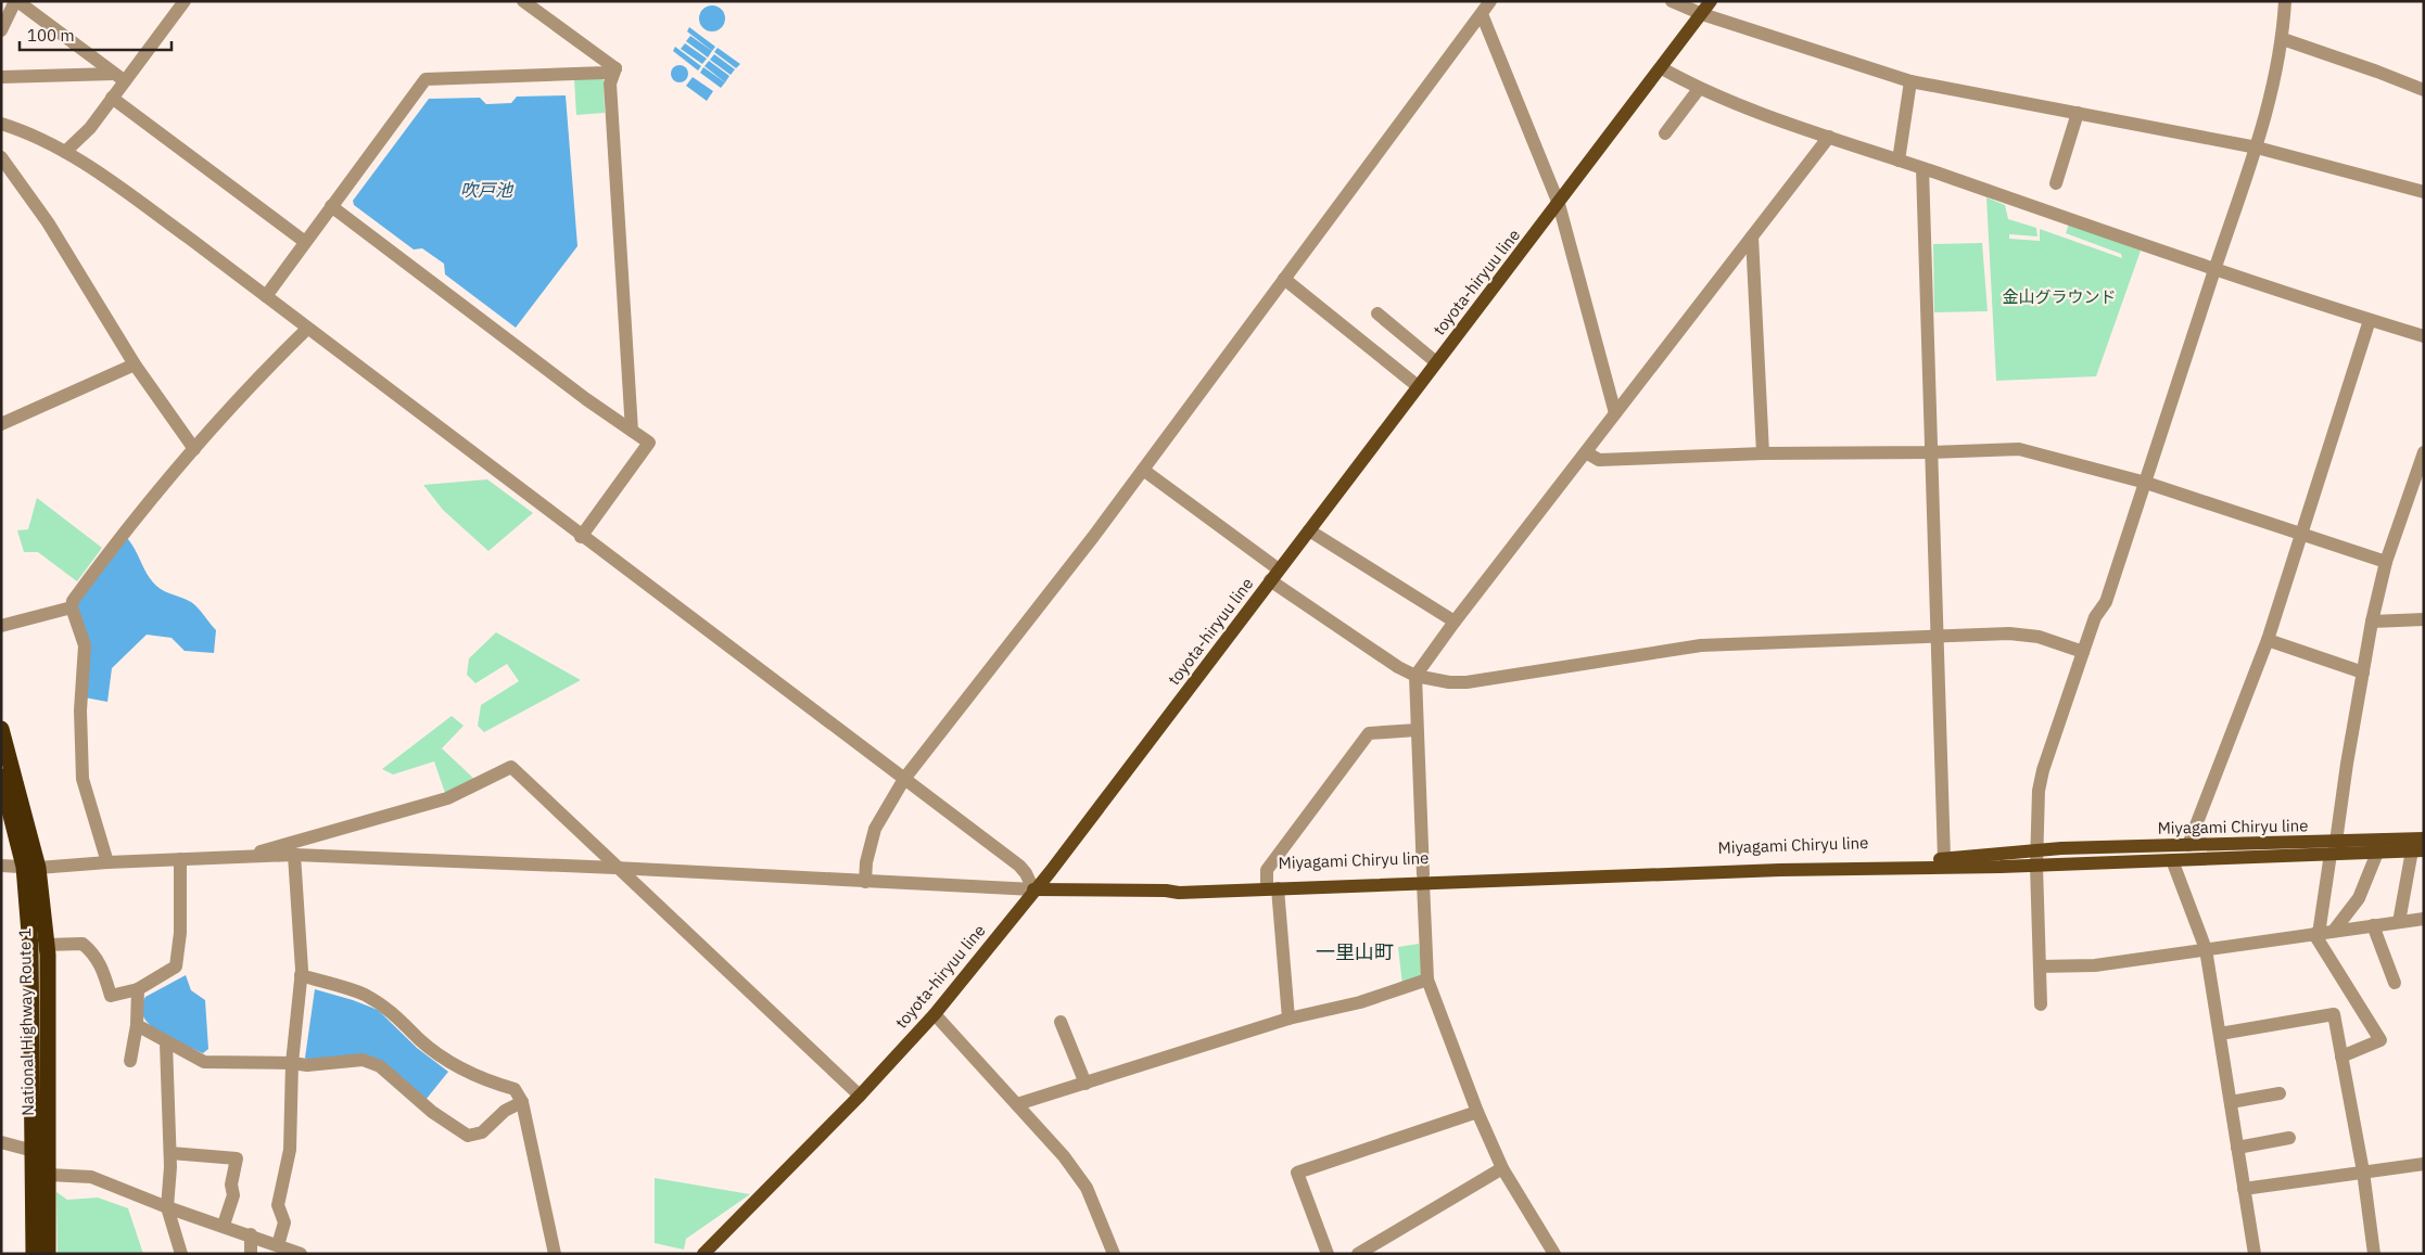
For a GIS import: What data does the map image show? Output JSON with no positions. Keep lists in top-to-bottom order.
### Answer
{
  "streets": {
    "highway": ["National Highway Route 1"],
    "main road": ["toyota-hiryuu line", "Miyagami Chiryu line"]
  },
  "crossings": [
    ["toyota-hiryuu line", "Miyagami Chiryu line"]
  ],
  "districts": ["一里山町"],
  "water": ["吹戸池"],
  "parks": ["金山グラウンド"],
  "scale_bar": "100 m"
}
